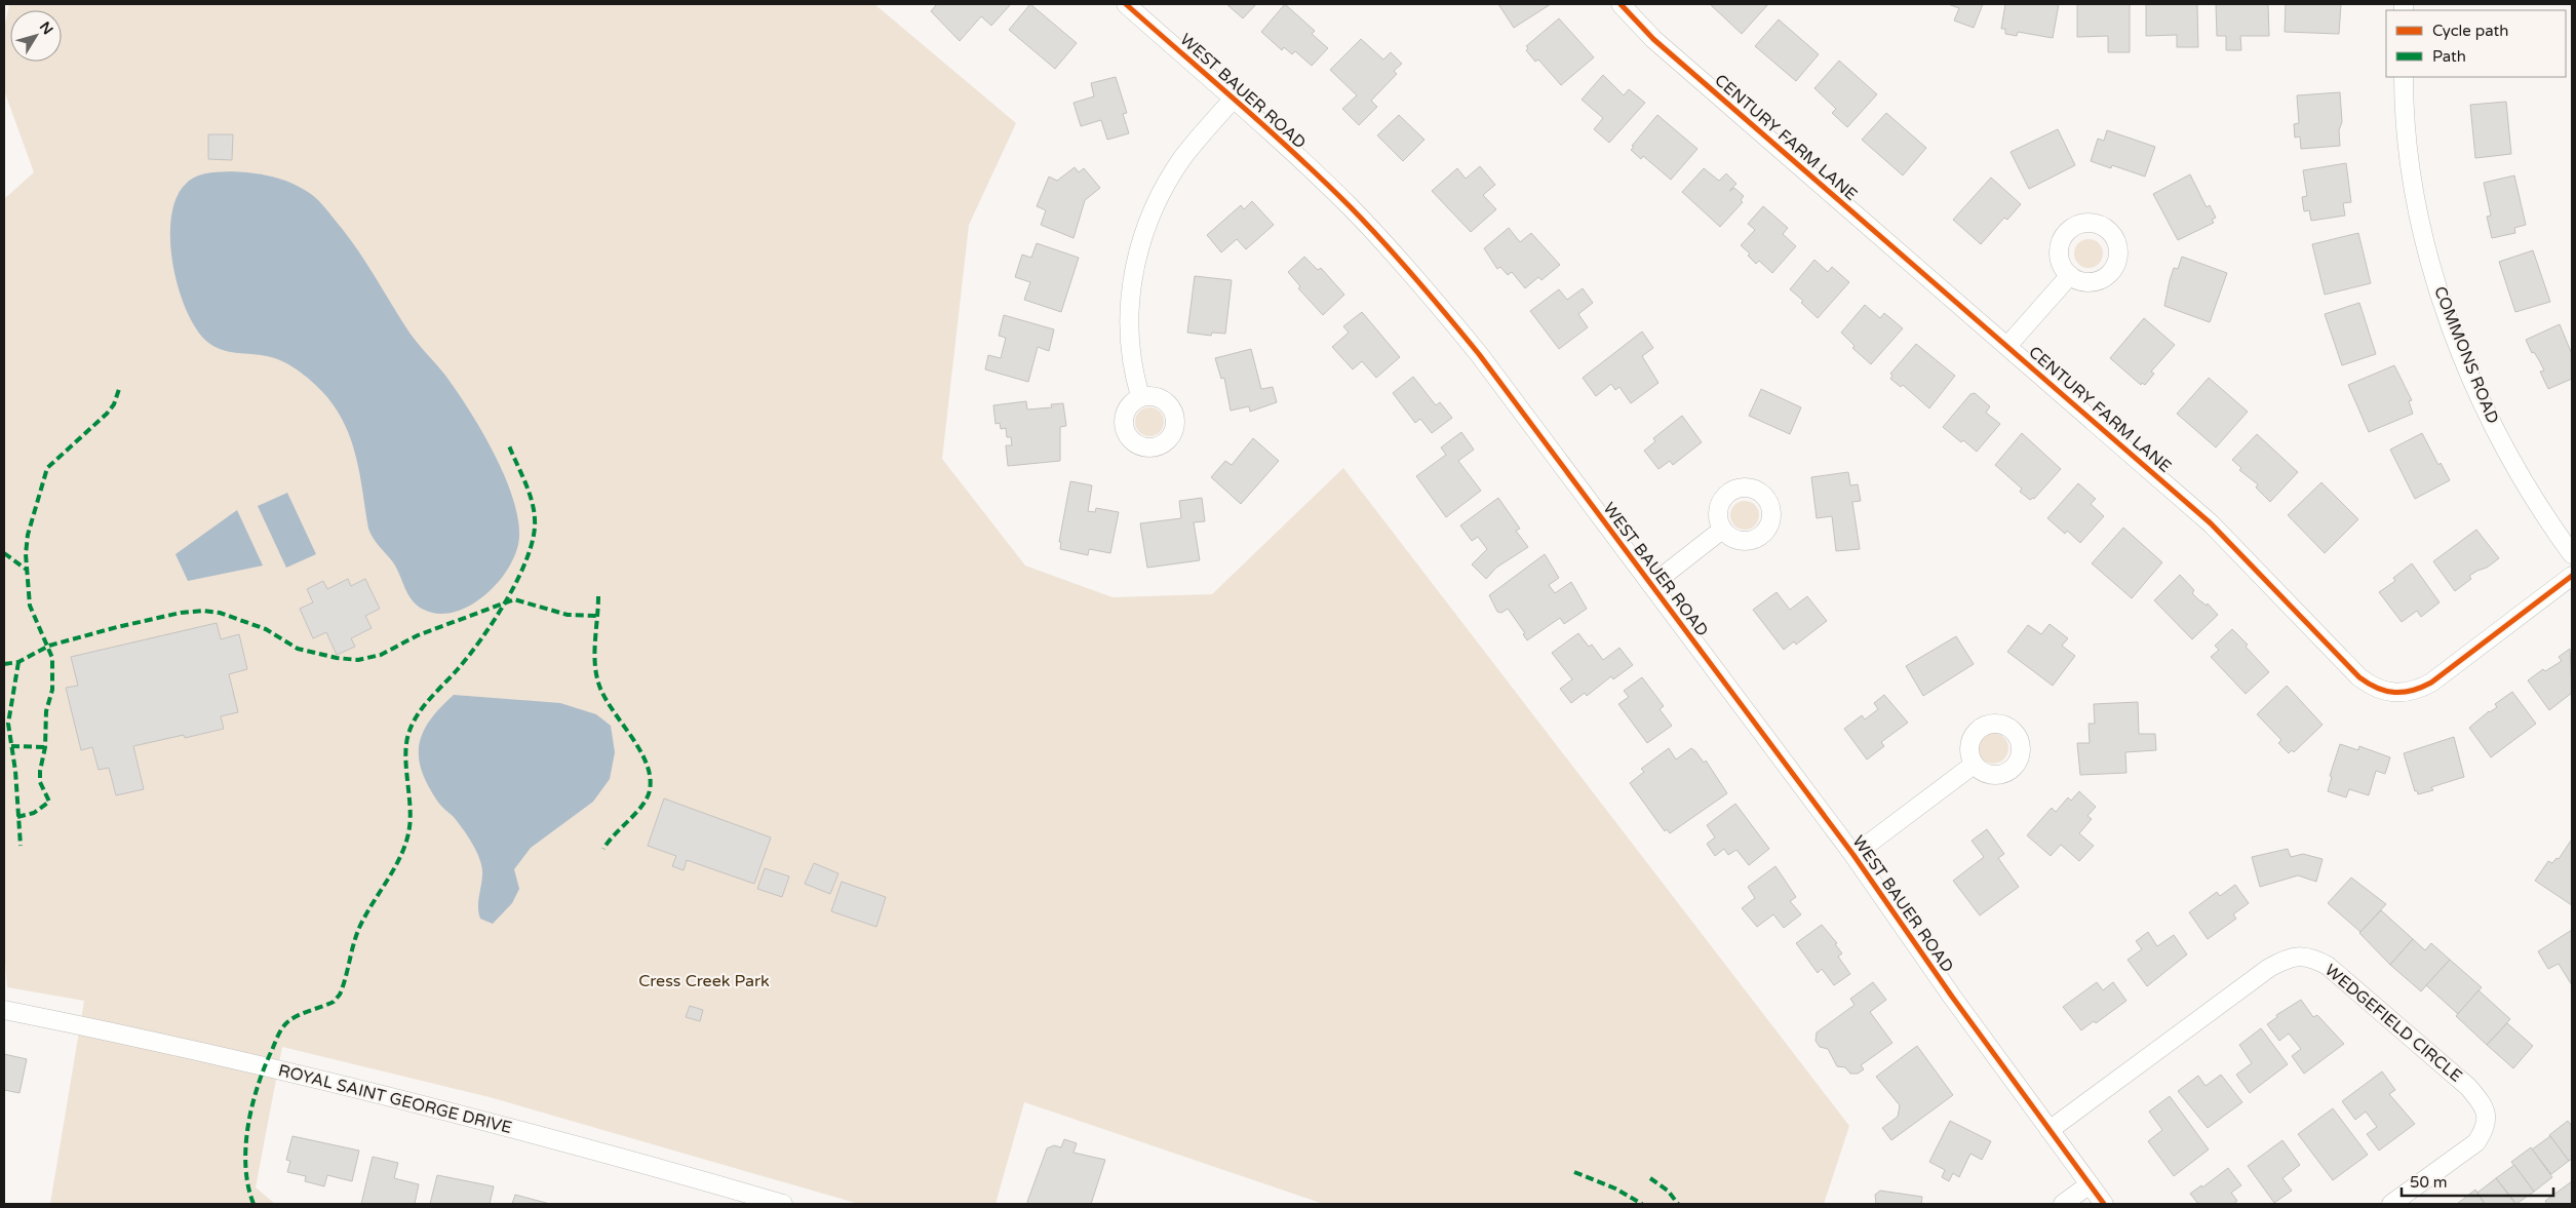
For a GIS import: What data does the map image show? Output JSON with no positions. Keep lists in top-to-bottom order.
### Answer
{
  "streets": {
    "street": [
      "WEST BAUER ROAD",
      "CENTURY FARM LANE",
      "COMMONS ROAD",
      "WEDGEFIELD CIRCLE",
      "ROYAL SAINT GEORGE DRIVE"
    ]
  },
  "crossings": [
    ["WEST BAUER ROAD", "WEDGEFIELD CIRCLE"]
  ],
  "parks": ["Cress Creek Park"],
  "legend": ["Cycle path", "Path"],
  "scale_bar": "50 m",
  "north": "top right"
}
